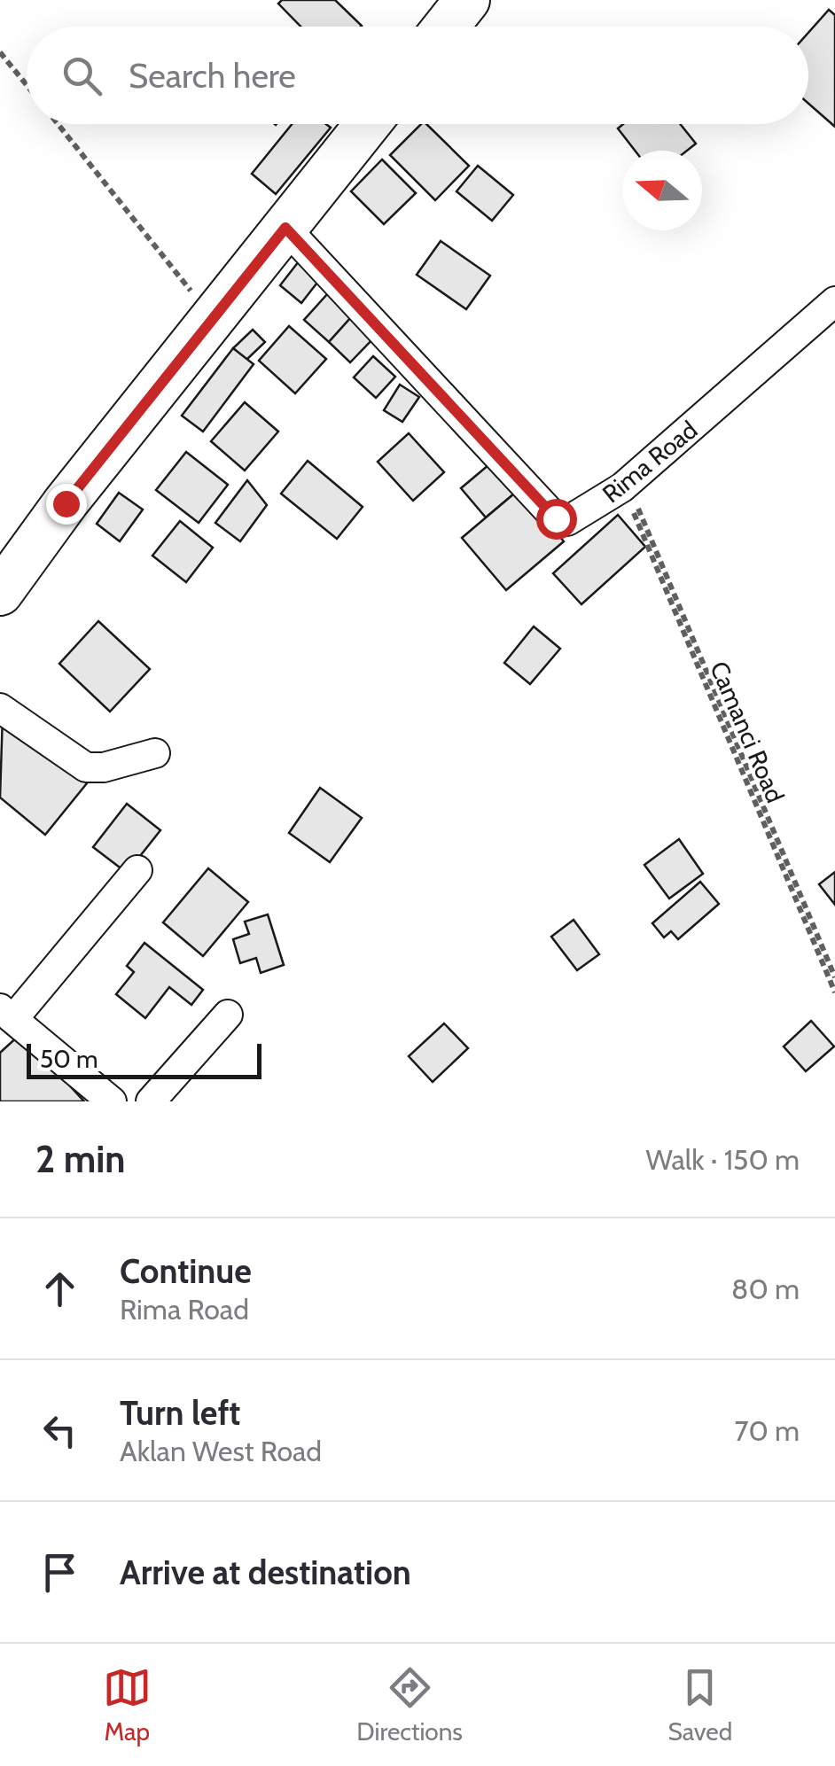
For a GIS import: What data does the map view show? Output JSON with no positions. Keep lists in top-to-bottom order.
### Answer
{
  "streets": {
    "street": ["Rima Road"],
    "path": ["Camanci Road"]
  },
  "crossings": [
    ["Rima Road", "Camanci Road"]
  ],
  "scale_bar": "50 m",
  "north": "left",
  "page": {
    "search": "Search here",
    "scale": "50 m",
    "heading": ["2 min", "Walk · 150 m"],
    "list": [
      ["Continue", "Rima Road", "80 m"],
      ["Turn left", "Aklan West Road", "70 m"],
      "Arrive at destination"
    ],
    "nav": ["Map", "Directions", "Saved"]
  }
}
